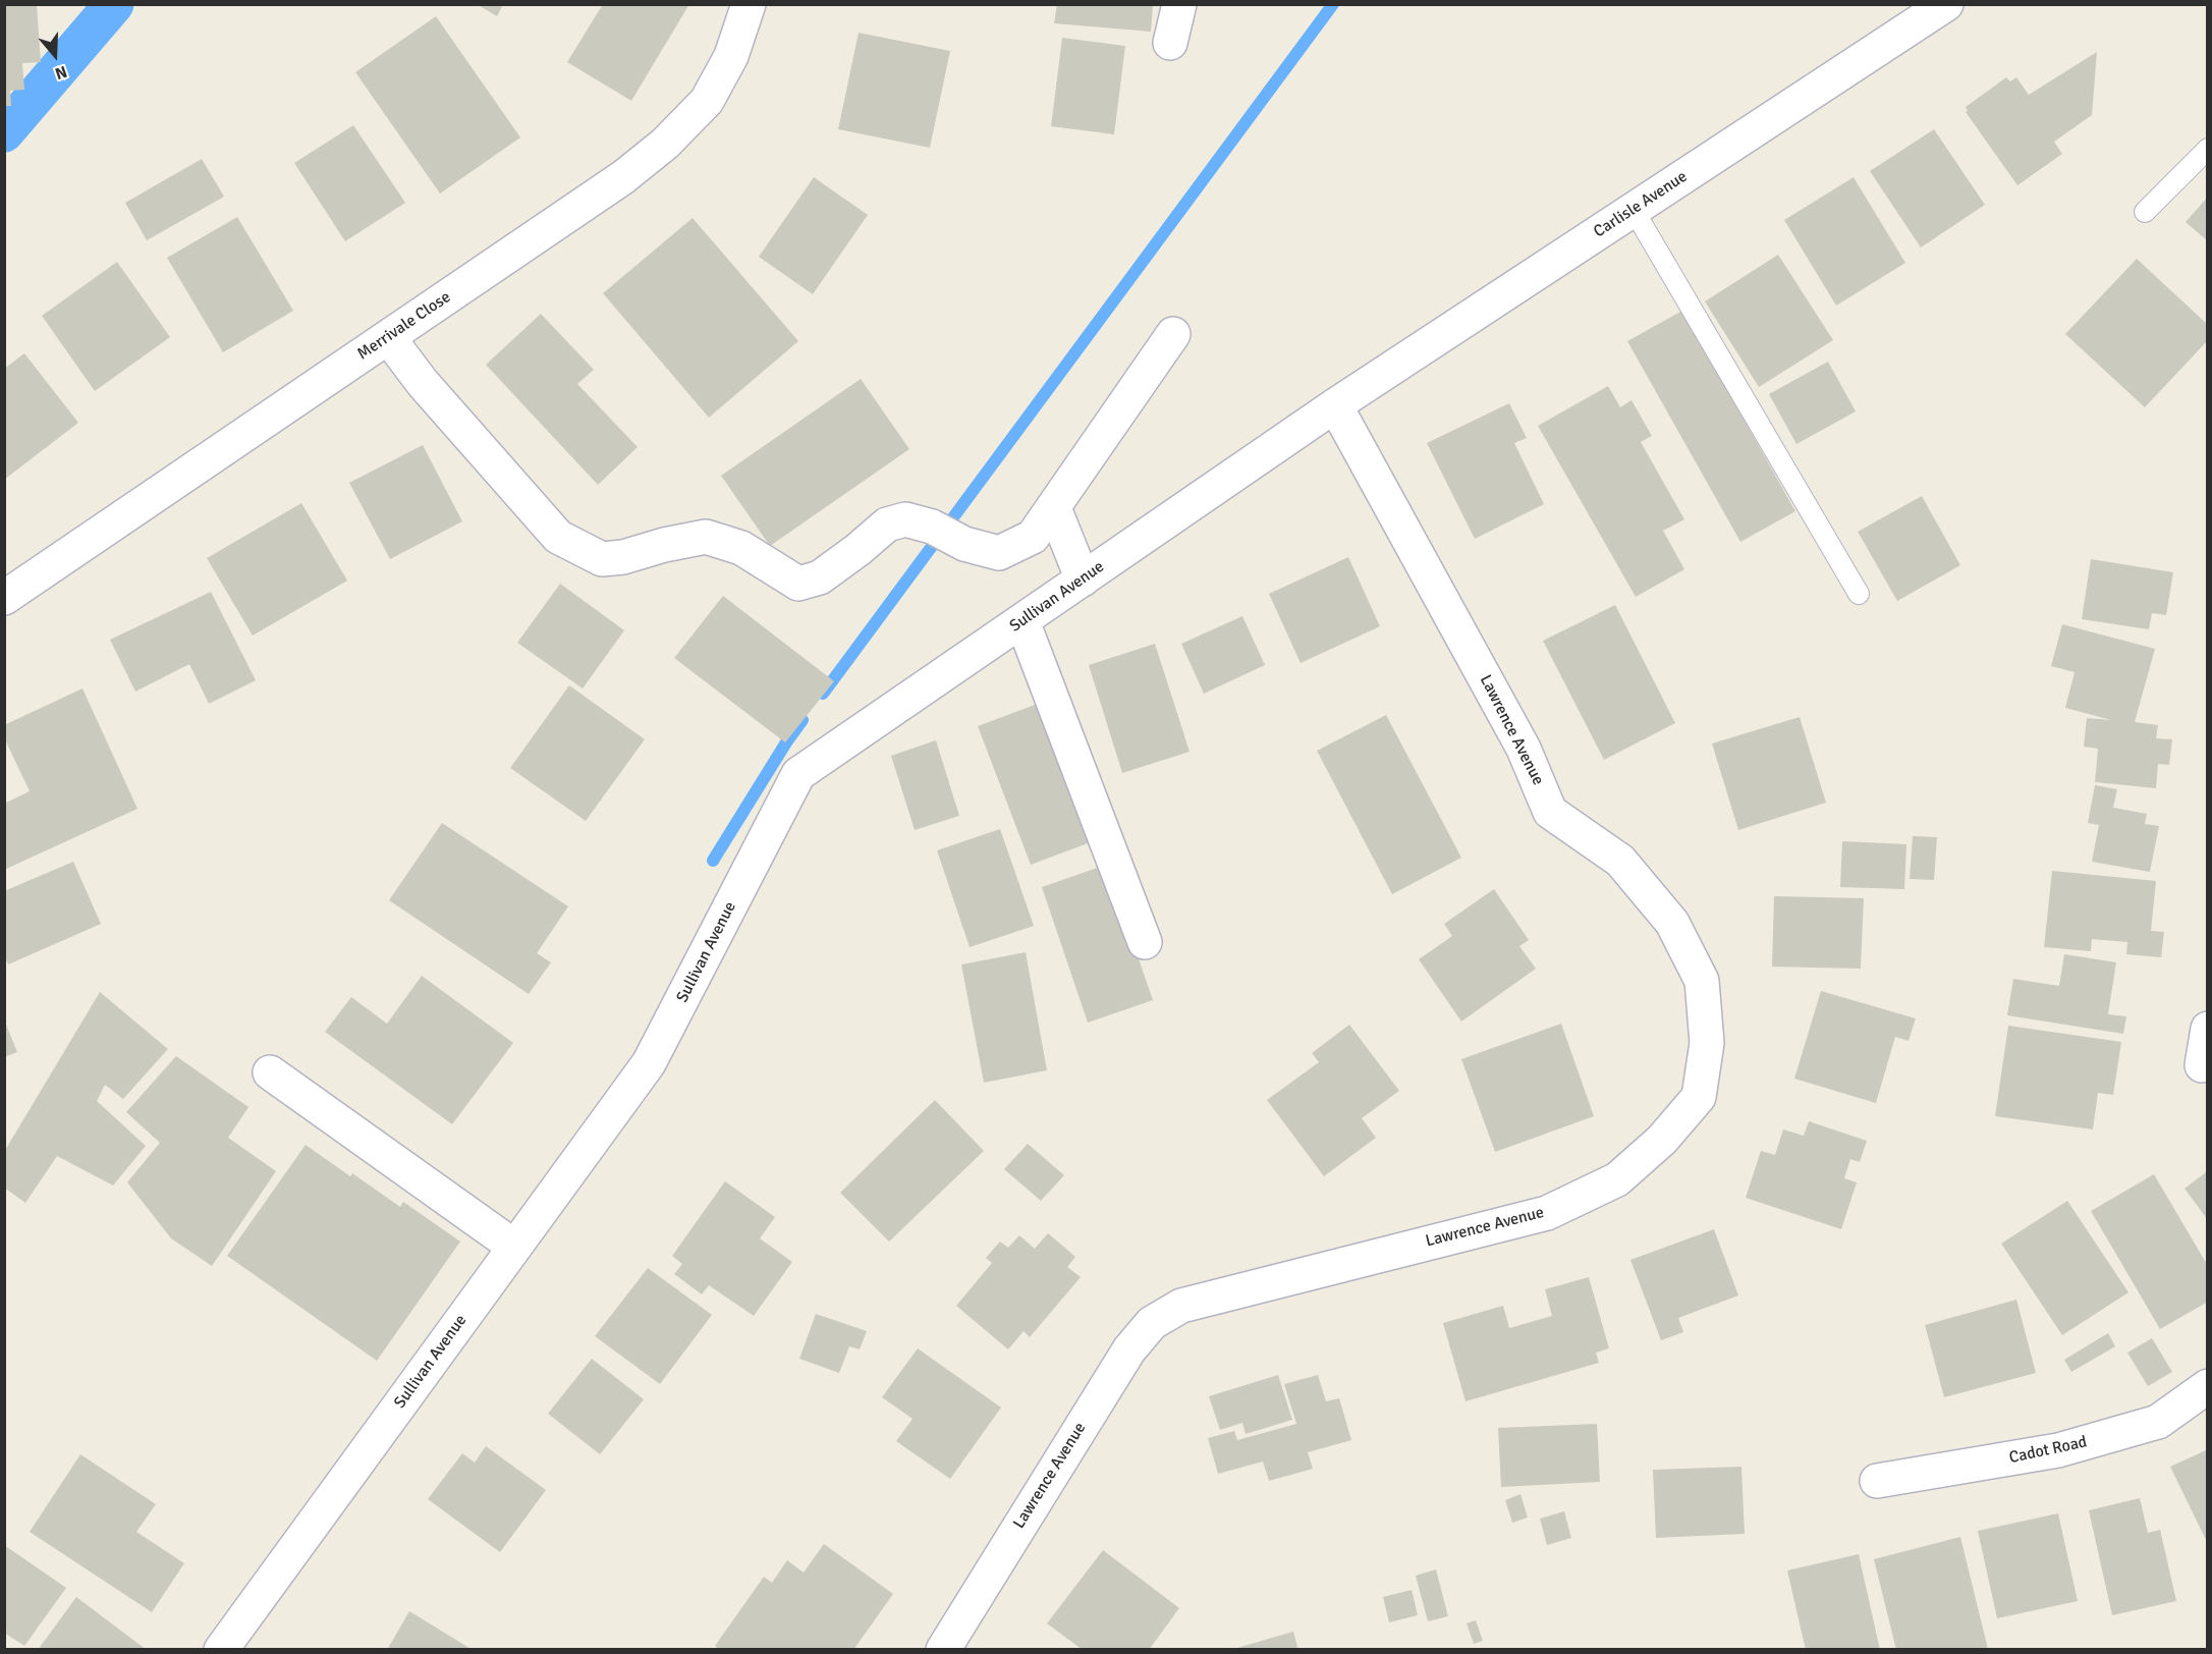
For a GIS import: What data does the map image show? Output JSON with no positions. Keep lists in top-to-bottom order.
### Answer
{
  "streets": {
    "street": [
      "Carlisle Avenue",
      "Merrivale Close",
      "Sullivan Avenue",
      "Lawrence Avenue",
      "Cadot Road"
    ]
  },
  "crossings": [
    ["Carlisle Avenue", "Sullivan Avenue"],
    ["Carlisle Avenue", "Lawrence Avenue"],
    ["Sullivan Avenue", "Lawrence Avenue"]
  ],
  "north": "bottom"
}
